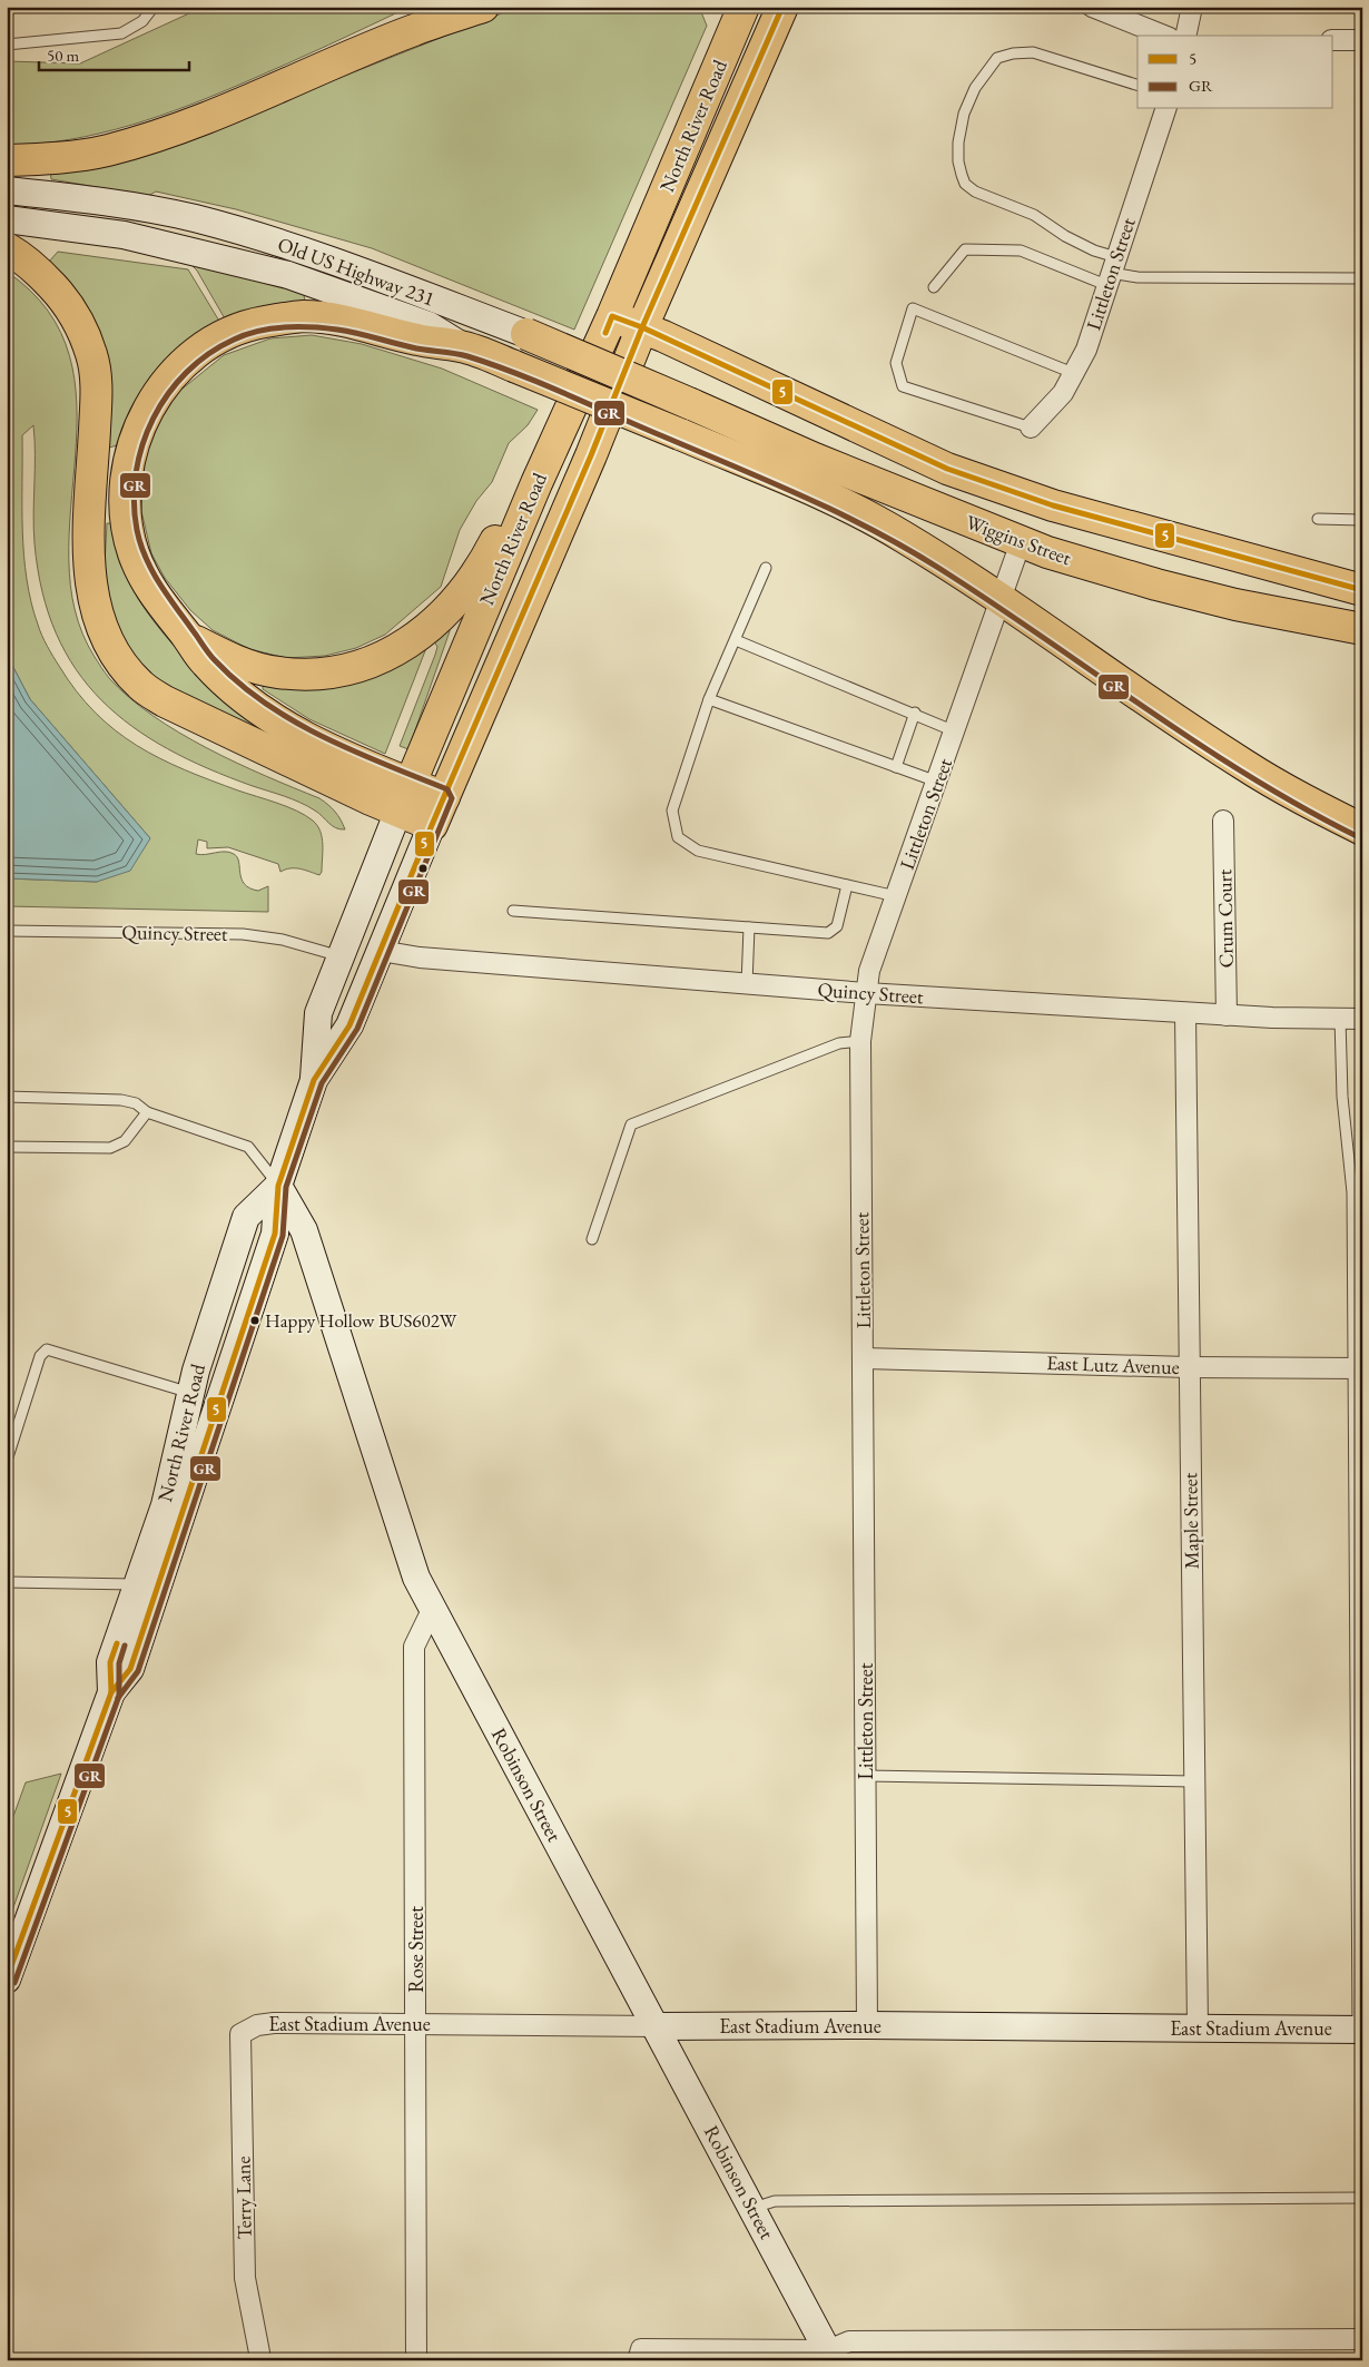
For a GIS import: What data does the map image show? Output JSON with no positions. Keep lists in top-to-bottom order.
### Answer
{
  "streets": {
    "main road": [
      "North River Road",
      "Old US Highway 231",
      "Wiggins Street",
      "Robinson Street",
      "East Stadium Avenue"
    ],
    "street": [
      "Littleton Street",
      "Crum Court",
      "Quincy Street",
      "East Lutz Avenue",
      "Maple Street",
      "Rose Street",
      "Terry Lane"
    ]
  },
  "crossings": [
    ["North River Road", "Quincy Street"],
    ["North River Road", "Robinson Street"],
    ["Old US Highway 231", "Wiggins Street"],
    ["Littleton Street", "Wiggins Street"],
    ["Littleton Street", "Quincy Street"],
    ["Littleton Street", "East Lutz Avenue"],
    ["Littleton Street", "East Stadium Avenue"],
    ["Crum Court", "Quincy Street"],
    ["Quincy Street", "Maple Street"],
    ["East Lutz Avenue", "Maple Street"],
    ["Maple Street", "East Stadium Avenue"],
    ["Robinson Street", "Rose Street"],
    ["Robinson Street", "East Stadium Avenue"],
    ["Rose Street", "East Stadium Avenue"],
    ["East Stadium Avenue", "Terry Lane"]
  ],
  "places": ["Happy Hollow BUS602W"],
  "lines": ["transit line 5", "transit line GR"],
  "legend": ["5", "GR"],
  "scale_bar": "50 m"
}
